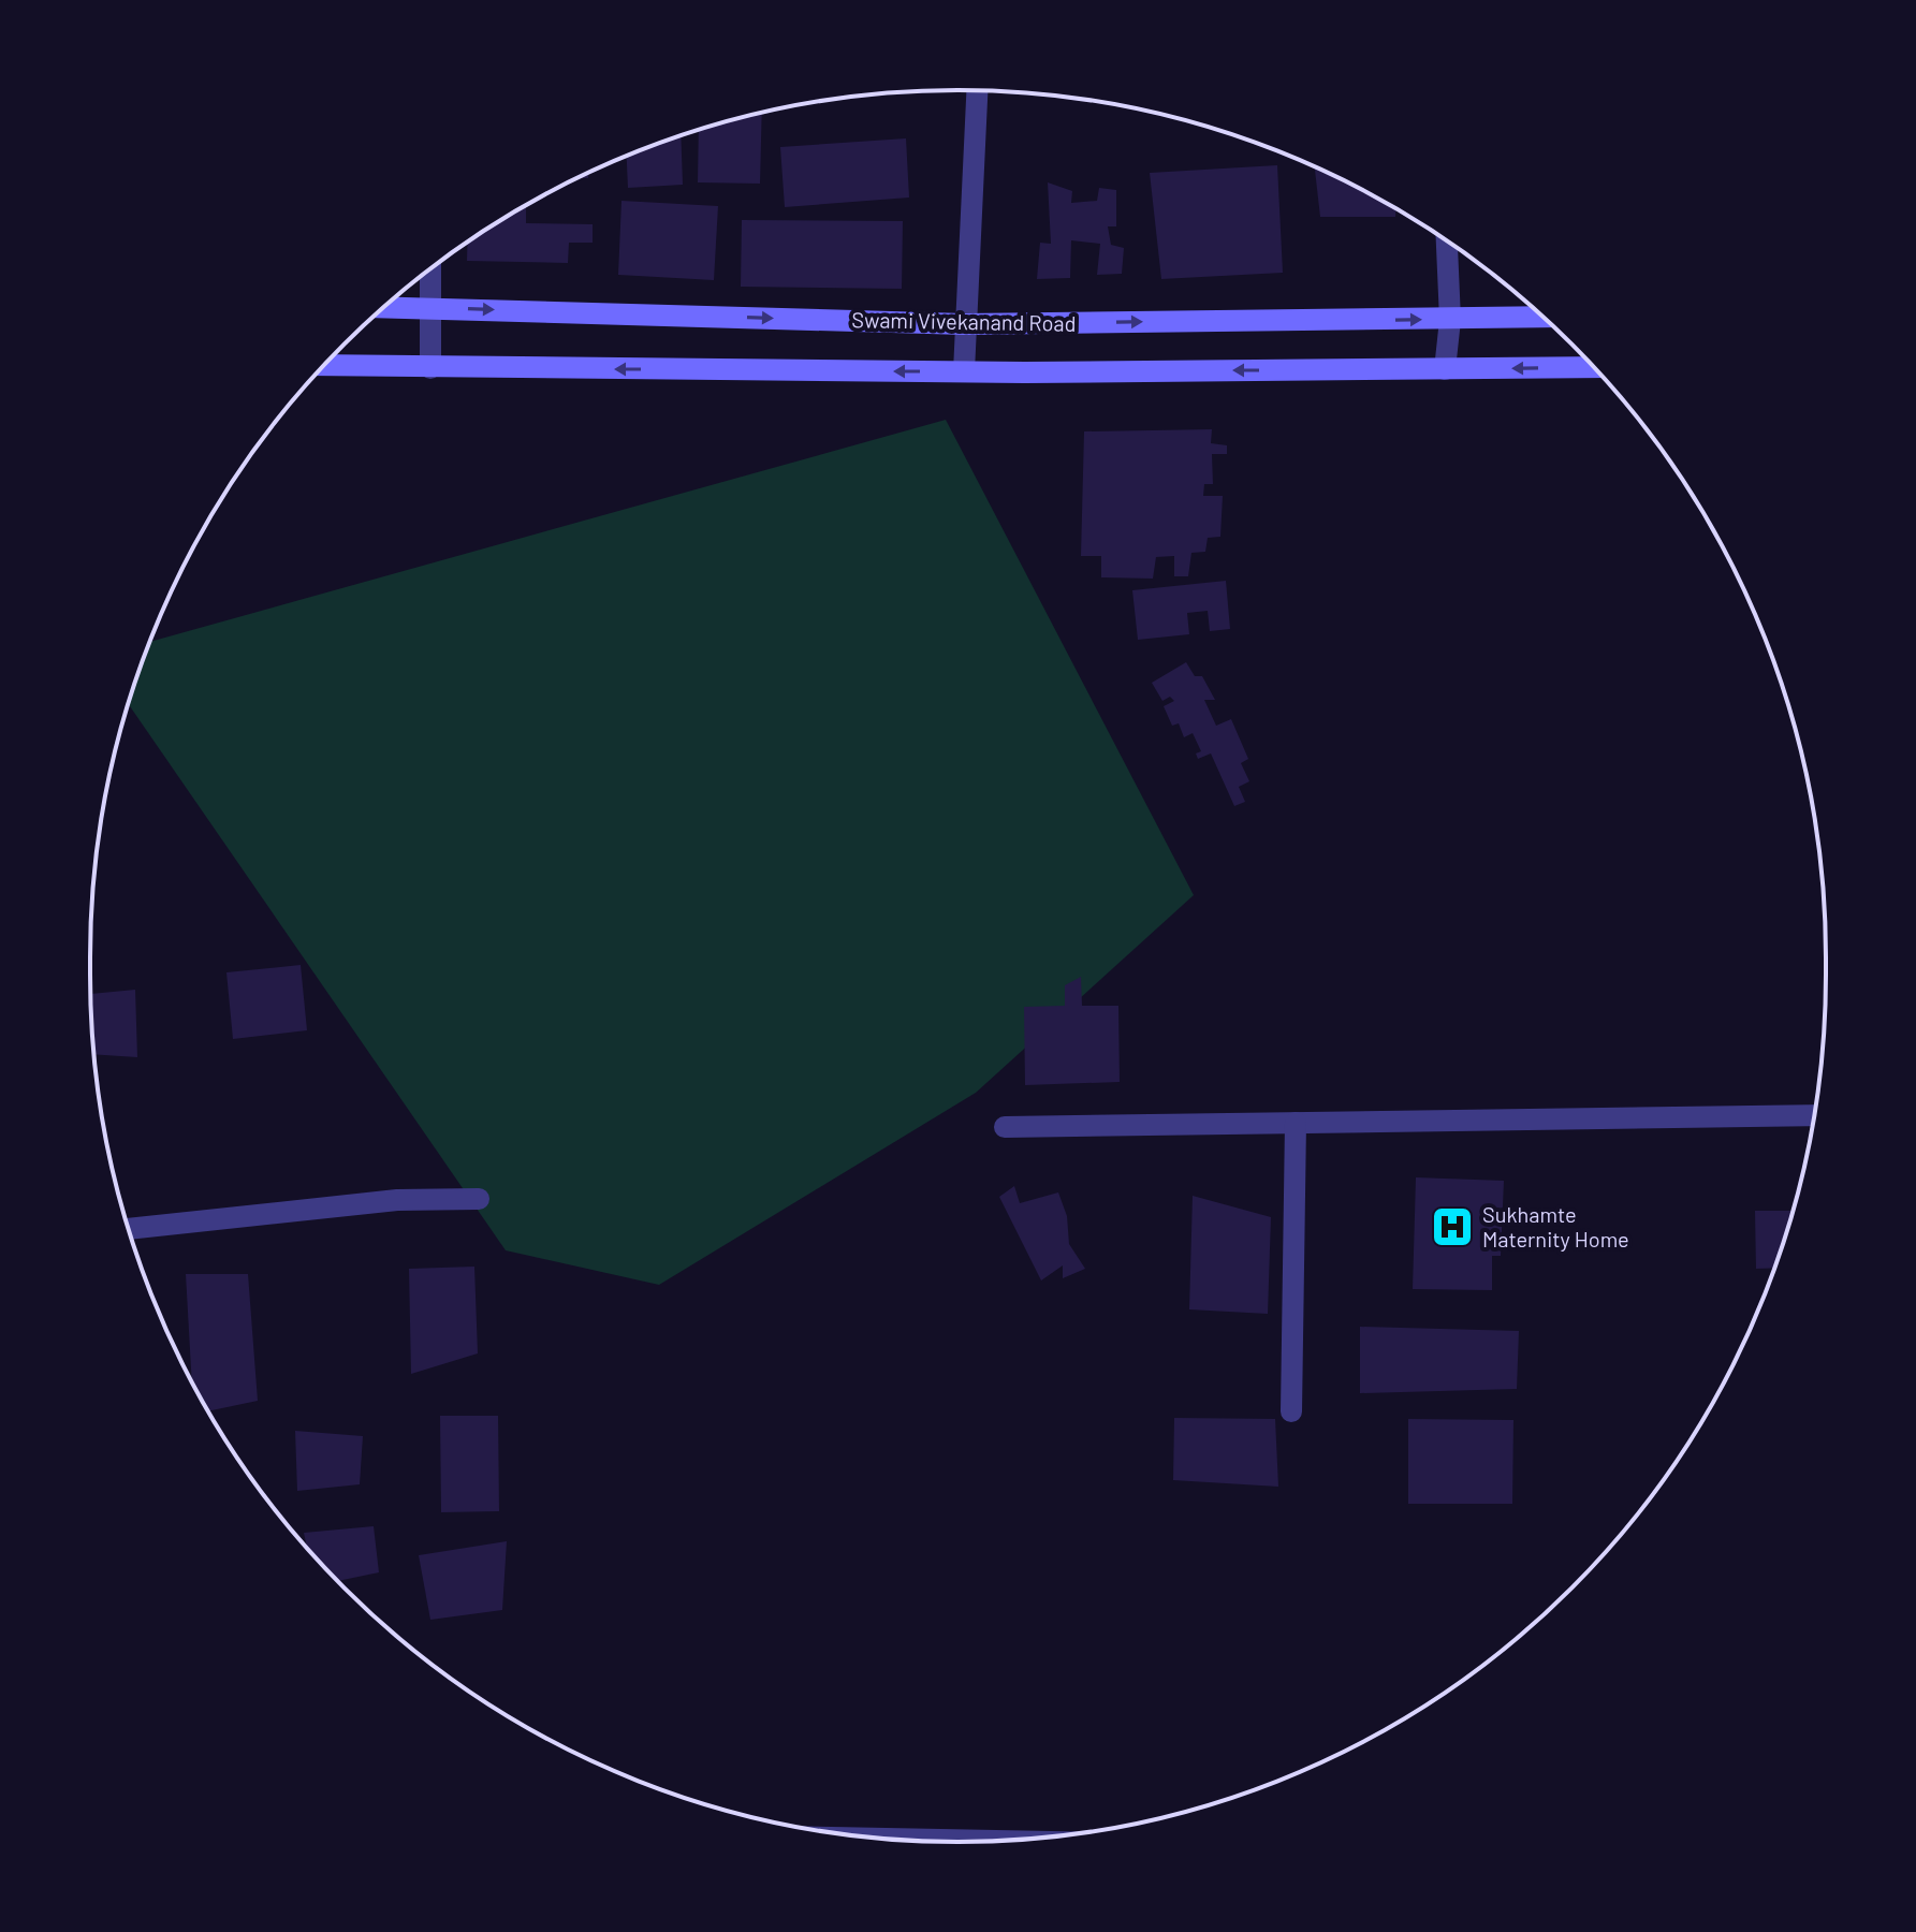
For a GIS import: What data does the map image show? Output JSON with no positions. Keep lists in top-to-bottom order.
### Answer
{
  "streets": {
    "main road": ["Swami Vivekanand Road"]
  },
  "places": {
    "hospital": ["Sukhamte Maternity Home"]
  }
}
